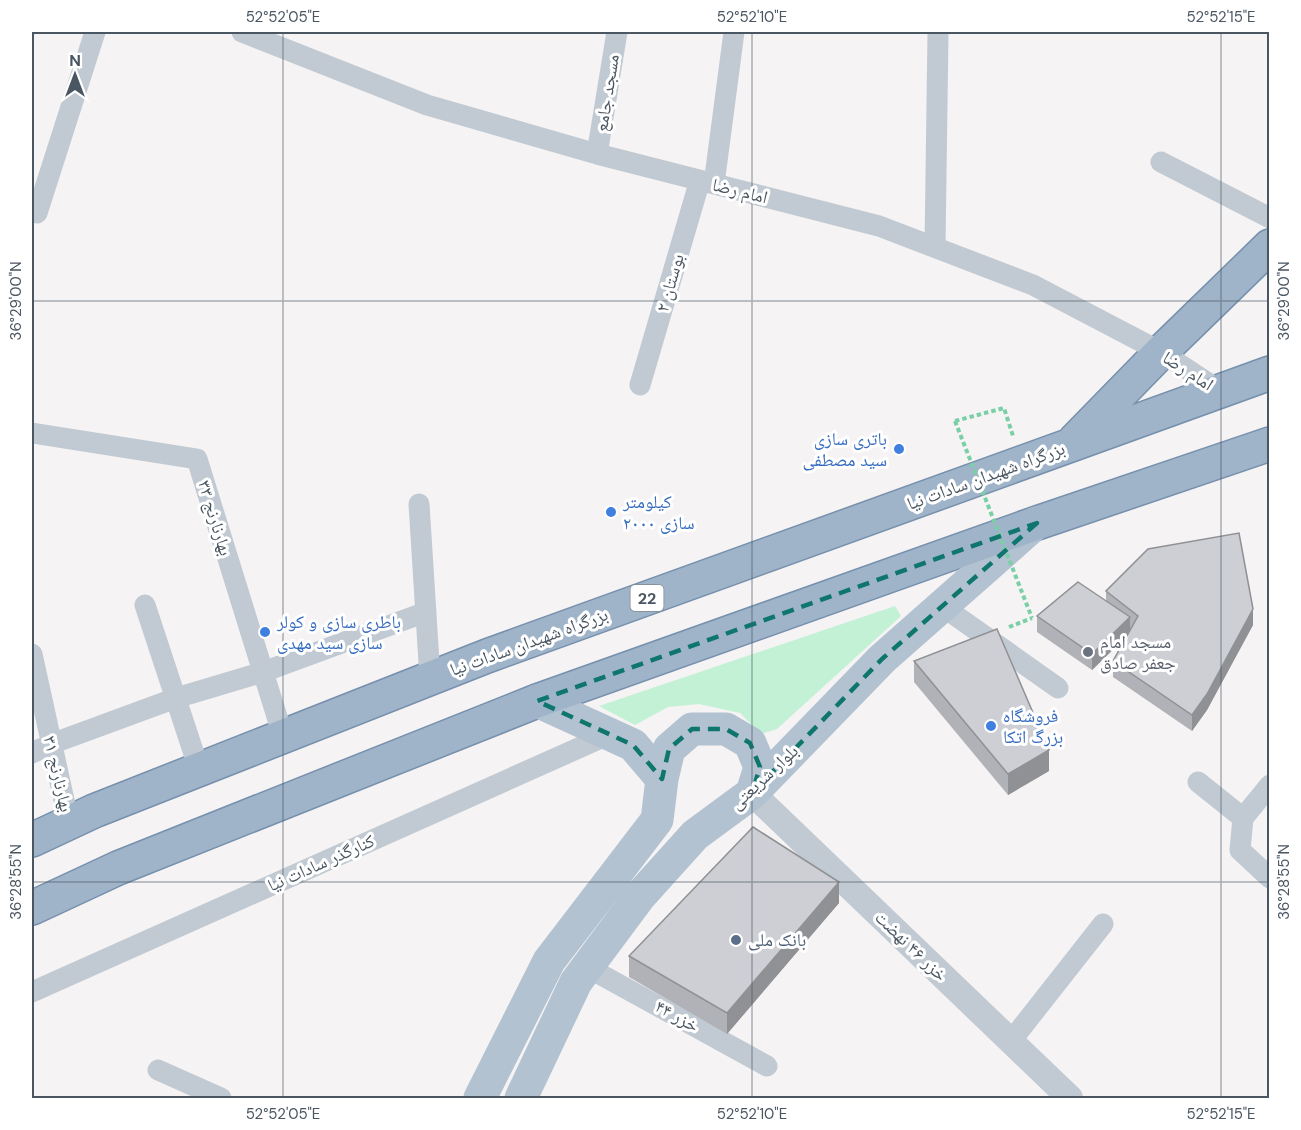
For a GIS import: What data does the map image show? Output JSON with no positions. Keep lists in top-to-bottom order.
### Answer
{
  "streets": {
    "highway": ["بزرگراه شهیدان سادات نیا", "22"],
    "main road": ["بلوار شریعتی"],
    "street": [
      "مسجد جامع",
      "امام رضا",
      "بوستان ۲",
      "بهارنارنج ۳۳",
      "بهارنارنج ۳۱",
      "کنارگذر سادات نیا",
      "خزر ۴۶ نهضت",
      "خزر ۴۴"
    ]
  },
  "crossings": [
    ["مسجد جامع", "امام رضا"],
    ["امام رضا", "بوستان ۲"],
    ["امام رضا", "بزرگراه شهیدان سادات نیا"],
    ["بزرگراه شهیدان سادات نیا", "بهارنارنج ۳۳"],
    ["بزرگراه شهیدان سادات نیا", "بهارنارنج ۳۱"],
    ["بلوار شریعتی", "خزر ۴۶ نهضت"],
    ["بلوار شریعتی", "خزر ۴۴"]
  ],
  "places": [
    "باتری سازی سید مصطفی",
    "کیلومتر سازی ۲۰۰۰",
    "باطری سازی و کولر سازی سید مهدی",
    "مسجد امام جعفر صادق",
    "فروشگاه بزرگ اتکا",
    "بانک ملی"
  ],
  "north": "top",
  "coordinates": [
    "52°52'05\"E",
    "52°52'10\"E",
    "52°52'15\"E",
    "36°29'00\"N",
    "36°28'55\"N"
  ]
}
